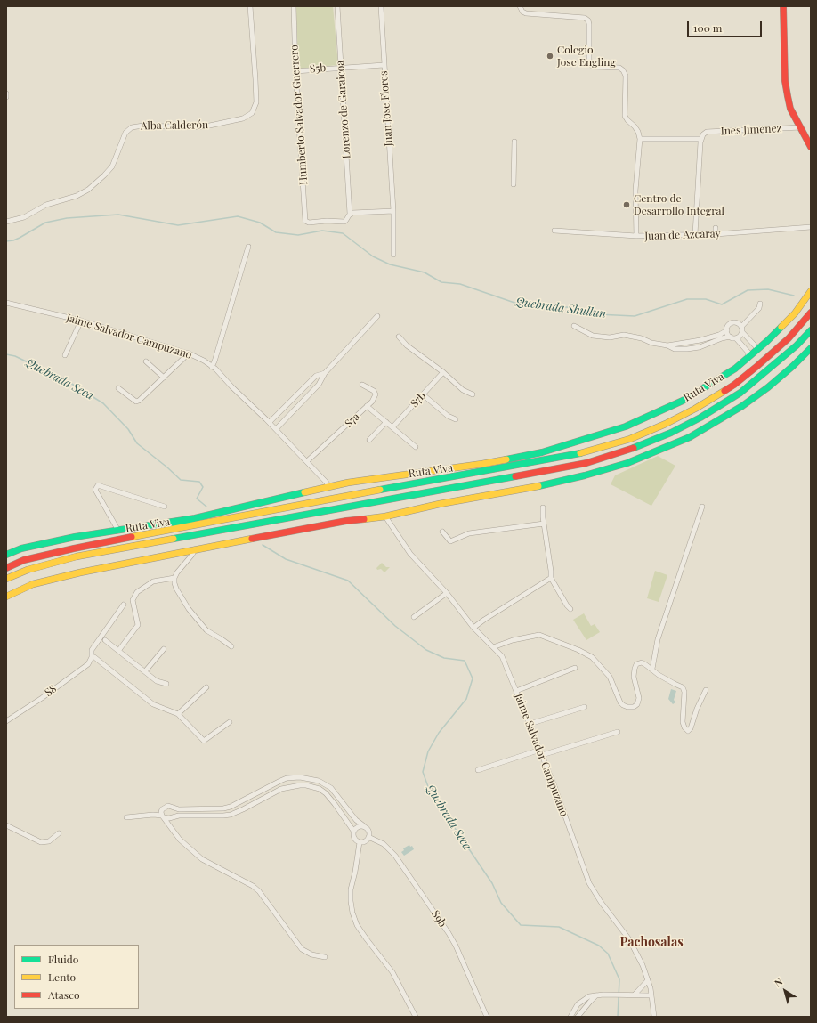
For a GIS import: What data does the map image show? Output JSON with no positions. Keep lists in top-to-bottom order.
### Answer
{
  "streets": {
    "main road": ["Ruta Viva"],
    "street": [
      "S5b",
      "Juan Jose Flores",
      "Lorenzo de Garaicoa",
      "Humberto Salvador Guerrero",
      "Alba Calderón",
      "Ines Jimenez",
      "Juan de Azcaray",
      "Jaime Salvador Campuzano",
      "S7b",
      "S7a",
      "S8",
      "S9b"
    ]
  },
  "crossings": [
    ["S5b", "Juan Jose Flores"],
    ["S5b", "Lorenzo de Garaicoa"],
    ["S5b", "Humberto Salvador Guerrero"],
    ["Lorenzo de Garaicoa", "Humberto Salvador Guerrero"],
    ["Jaime Salvador Campuzano", "Ruta Viva"],
    ["Jaime Salvador Campuzano", "S7a"],
    ["S7b", "S7a"]
  ],
  "districts": ["Pachosalas"],
  "water": ["Quebrada Shullun", "Quebrada Seca"],
  "places": ["Colegio Jose Engling", "Centro de Desarrollo Integral"],
  "legend": ["Fluido", "Lento", "Atasco"],
  "scale_bar": "100 m",
  "north": "top left"
}
